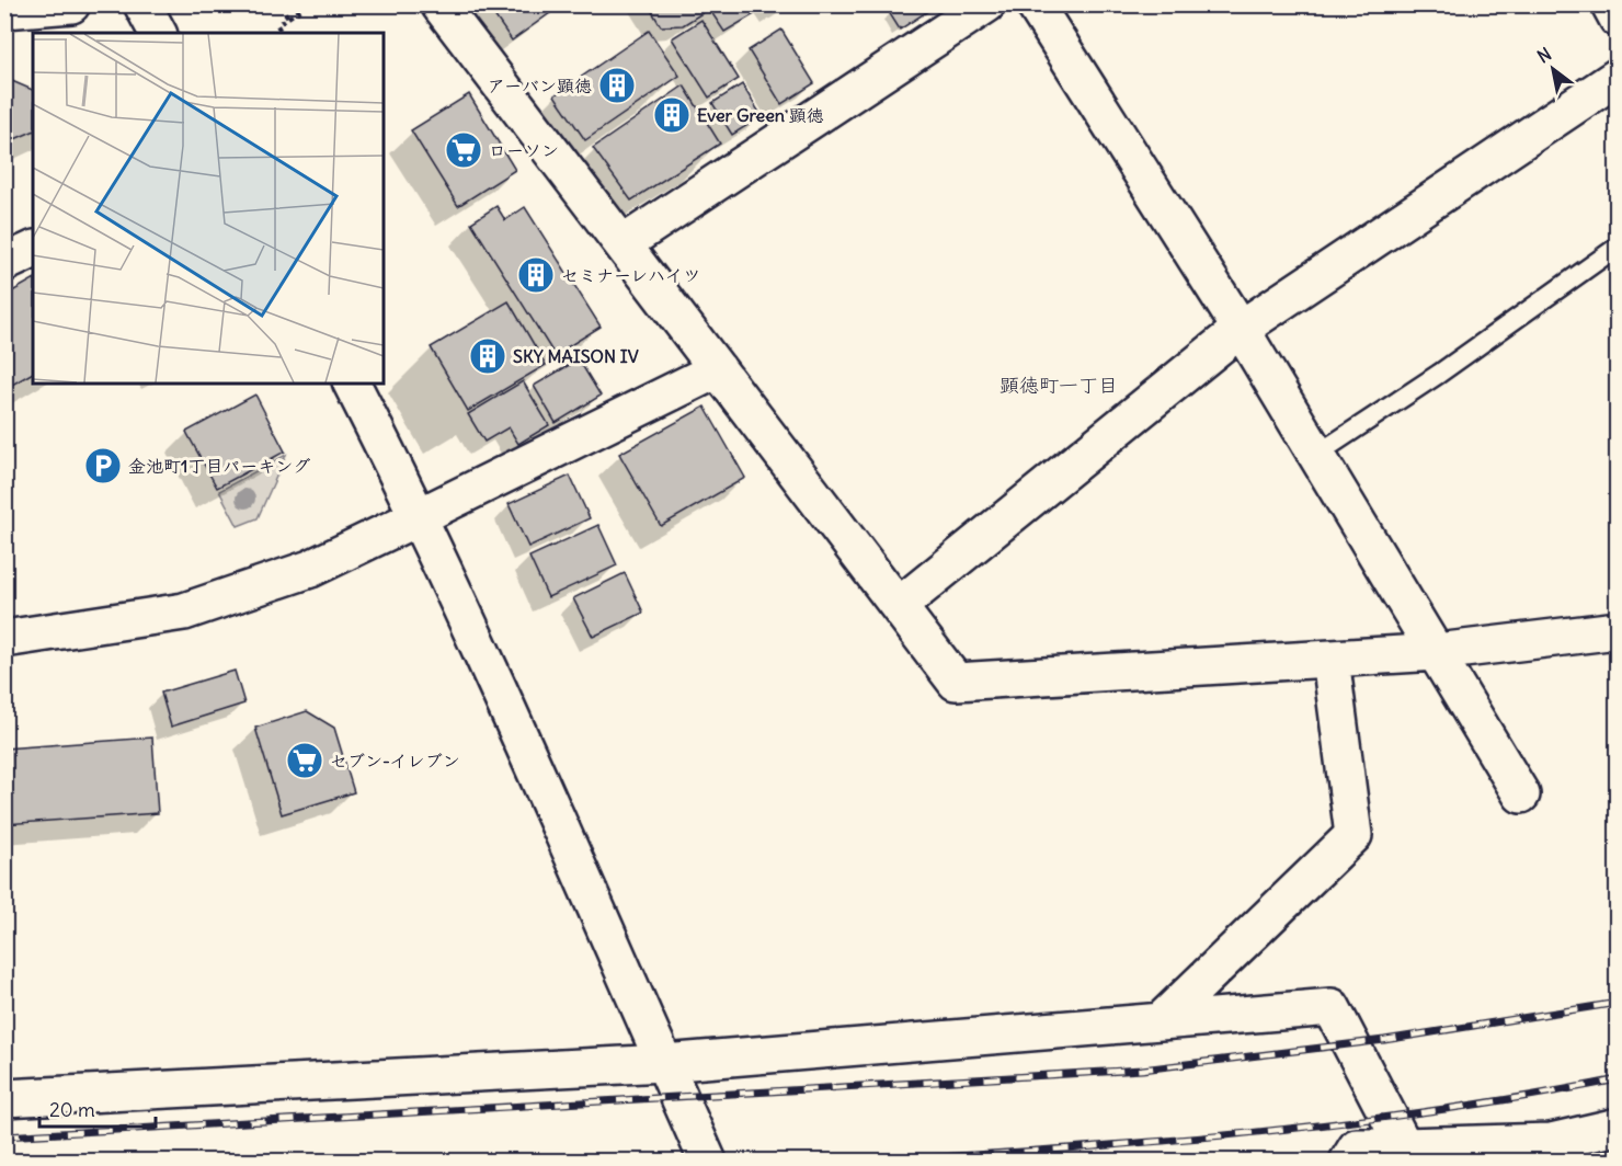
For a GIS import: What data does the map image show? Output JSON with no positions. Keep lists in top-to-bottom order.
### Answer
{
  "districts": ["顕徳町一丁目"],
  "places": {
    "building": [
      "アーバン顕徳",
      "Ever Green 顕徳",
      "セミナーレハイツ",
      "SKY MAISON IV"
    ],
    "supermarket": ["ローソン", "セブン-イレブン"],
    "parking": ["金池町1丁目パーキング"]
  },
  "scale_bar": "20 m",
  "north": "top left"
}
